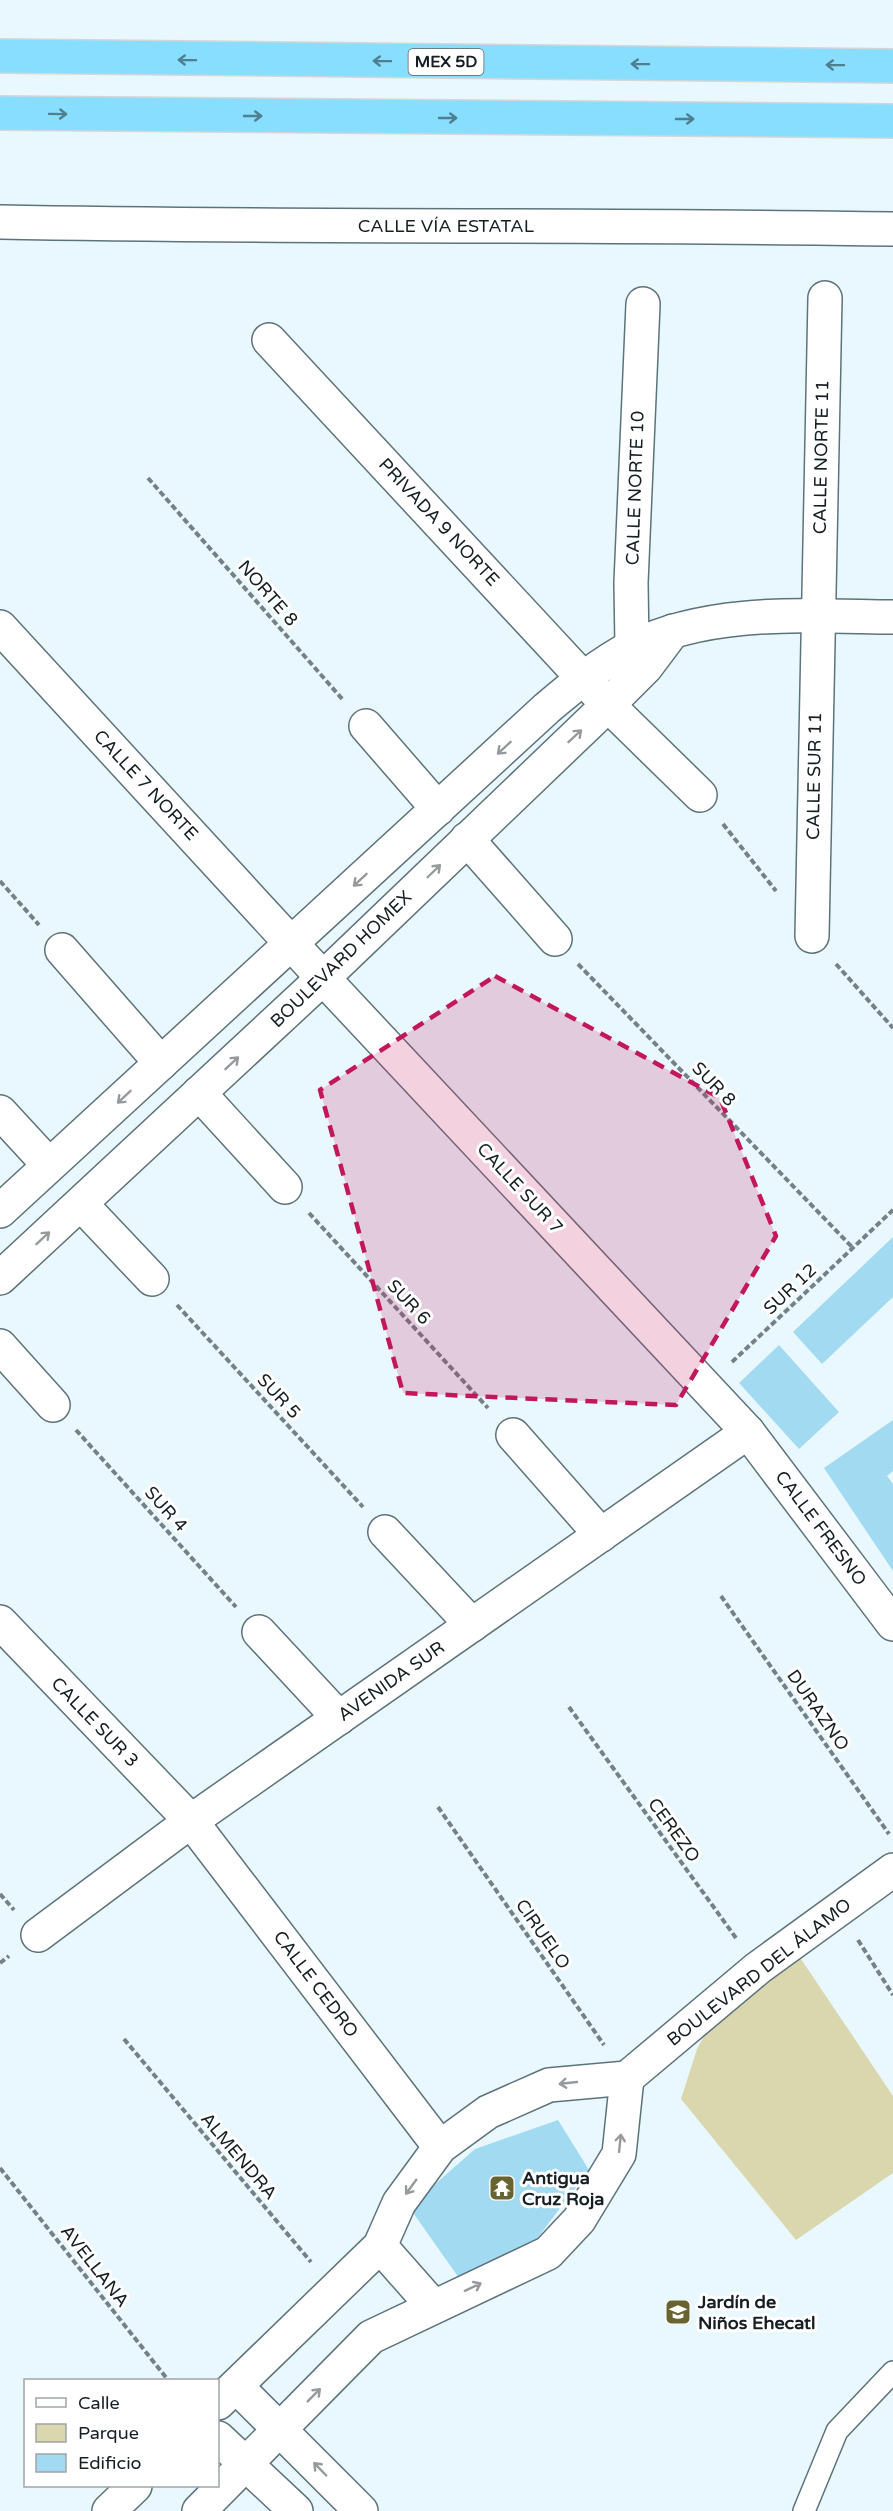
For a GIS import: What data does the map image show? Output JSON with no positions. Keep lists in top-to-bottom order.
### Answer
{
  "streets": {
    "highway": ["MEX 5D"],
    "street": [
      "CALLE VÍA ESTATAL",
      "CALLE NORTE 11",
      "CALLE NORTE 10",
      "PRIVADA 9 NORTE",
      "CALLE SUR 11",
      "CALLE 7 NORTE",
      "BOULEVARD HOMEX",
      "CALLE SUR 7",
      "CALLE FRESNO",
      "AVENIDA SUR",
      "CALLE SUR 3",
      "BOULEVARD DEL ÁLAMO",
      "CALLE CEDRO"
    ],
    "path": [
      "NORTE 8",
      "SUR 8",
      "SUR 12",
      "SUR 6",
      "SUR 5",
      "SUR 4",
      "DURAZNO",
      "CEREZO",
      "CIRUELO",
      "ALMENDRA",
      "AVELLANA"
    ]
  },
  "crossings": [
    ["CALLE NORTE 11", "CALLE SUR 11"],
    ["CALLE NORTE 11", "BOULEVARD HOMEX"],
    ["CALLE NORTE 10", "BOULEVARD HOMEX"],
    ["PRIVADA 9 NORTE", "BOULEVARD HOMEX"],
    ["CALLE SUR 11", "BOULEVARD HOMEX"],
    ["CALLE 7 NORTE", "BOULEVARD HOMEX"],
    ["CALLE 7 NORTE", "CALLE SUR 7"],
    ["BOULEVARD HOMEX", "CALLE SUR 7"],
    ["SUR 8", "SUR 12"],
    ["CALLE SUR 7", "SUR 12"],
    ["CALLE SUR 7", "CALLE FRESNO"],
    ["CALLE SUR 7", "AVENIDA SUR"],
    ["CALLE FRESNO", "AVENIDA SUR"],
    ["AVENIDA SUR", "CALLE SUR 3"],
    ["AVENIDA SUR", "CALLE CEDRO"],
    ["CALLE SUR 3", "CALLE CEDRO"],
    ["CEREZO", "BOULEVARD DEL ÁLAMO"],
    ["CIRUELO", "BOULEVARD DEL ÁLAMO"]
  ],
  "places": {
    "temple": ["Antigua Cruz Roja"],
    "school or university": ["Jardín de Niños Ehecatl"]
  },
  "legend": ["Calle", "Parque", "Edificio"]
}
